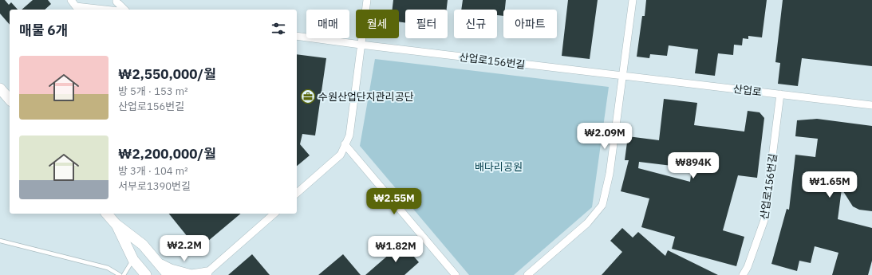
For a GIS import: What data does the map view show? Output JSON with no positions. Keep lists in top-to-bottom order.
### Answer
{
  "streets": {
    "street": ["산업로156번길", "산업로"]
  },
  "crossings": [
    ["산업로156번길", "산업로"]
  ],
  "parks": ["배다리공원"],
  "places": {
    "office": ["수원산업단지관리공단"]
  },
  "page": {
    "chip": [
      "매매",
      "월세",
      "필터",
      "신규",
      "아파트"
    ],
    "heading": "매물 6개",
    "list": [
      {
        "name": "₩2,550,000/월",
        "note": "방 5개 · 153 m² · 산업로156번길"
      },
      {
        "name": "₩2,200,000/월",
        "note": "방 3개 · 104 m² · 서부로1390번길"
      }
    ],
    "price": [
      "₩2.09M",
      "₩894K",
      "₩1.65M",
      "₩2.55M",
      "₩2.2M",
      "₩1.82M"
    ]
  }
}
